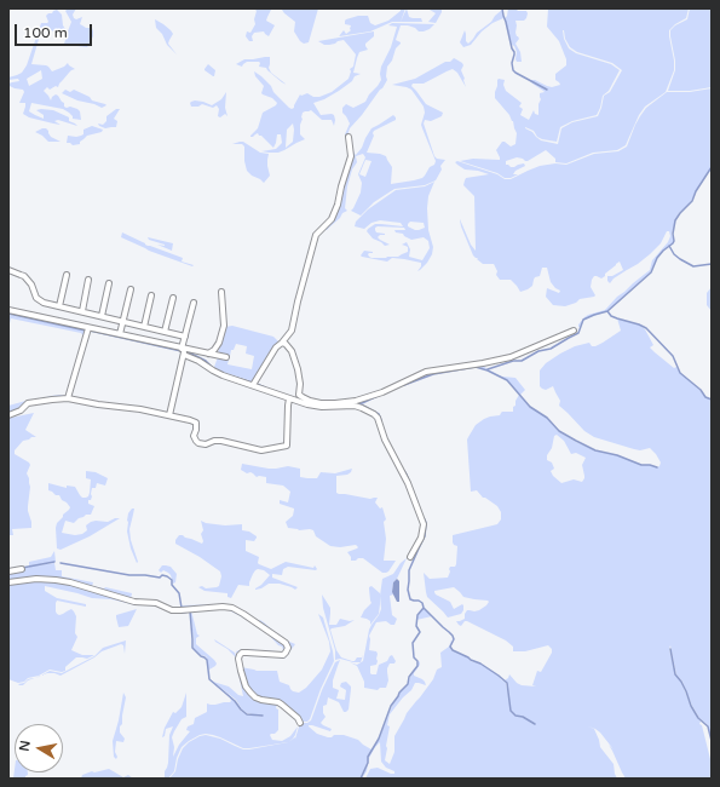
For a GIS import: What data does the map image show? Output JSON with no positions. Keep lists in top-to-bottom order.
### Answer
{
  "scale_bar": "100 m",
  "north": "left"
}
